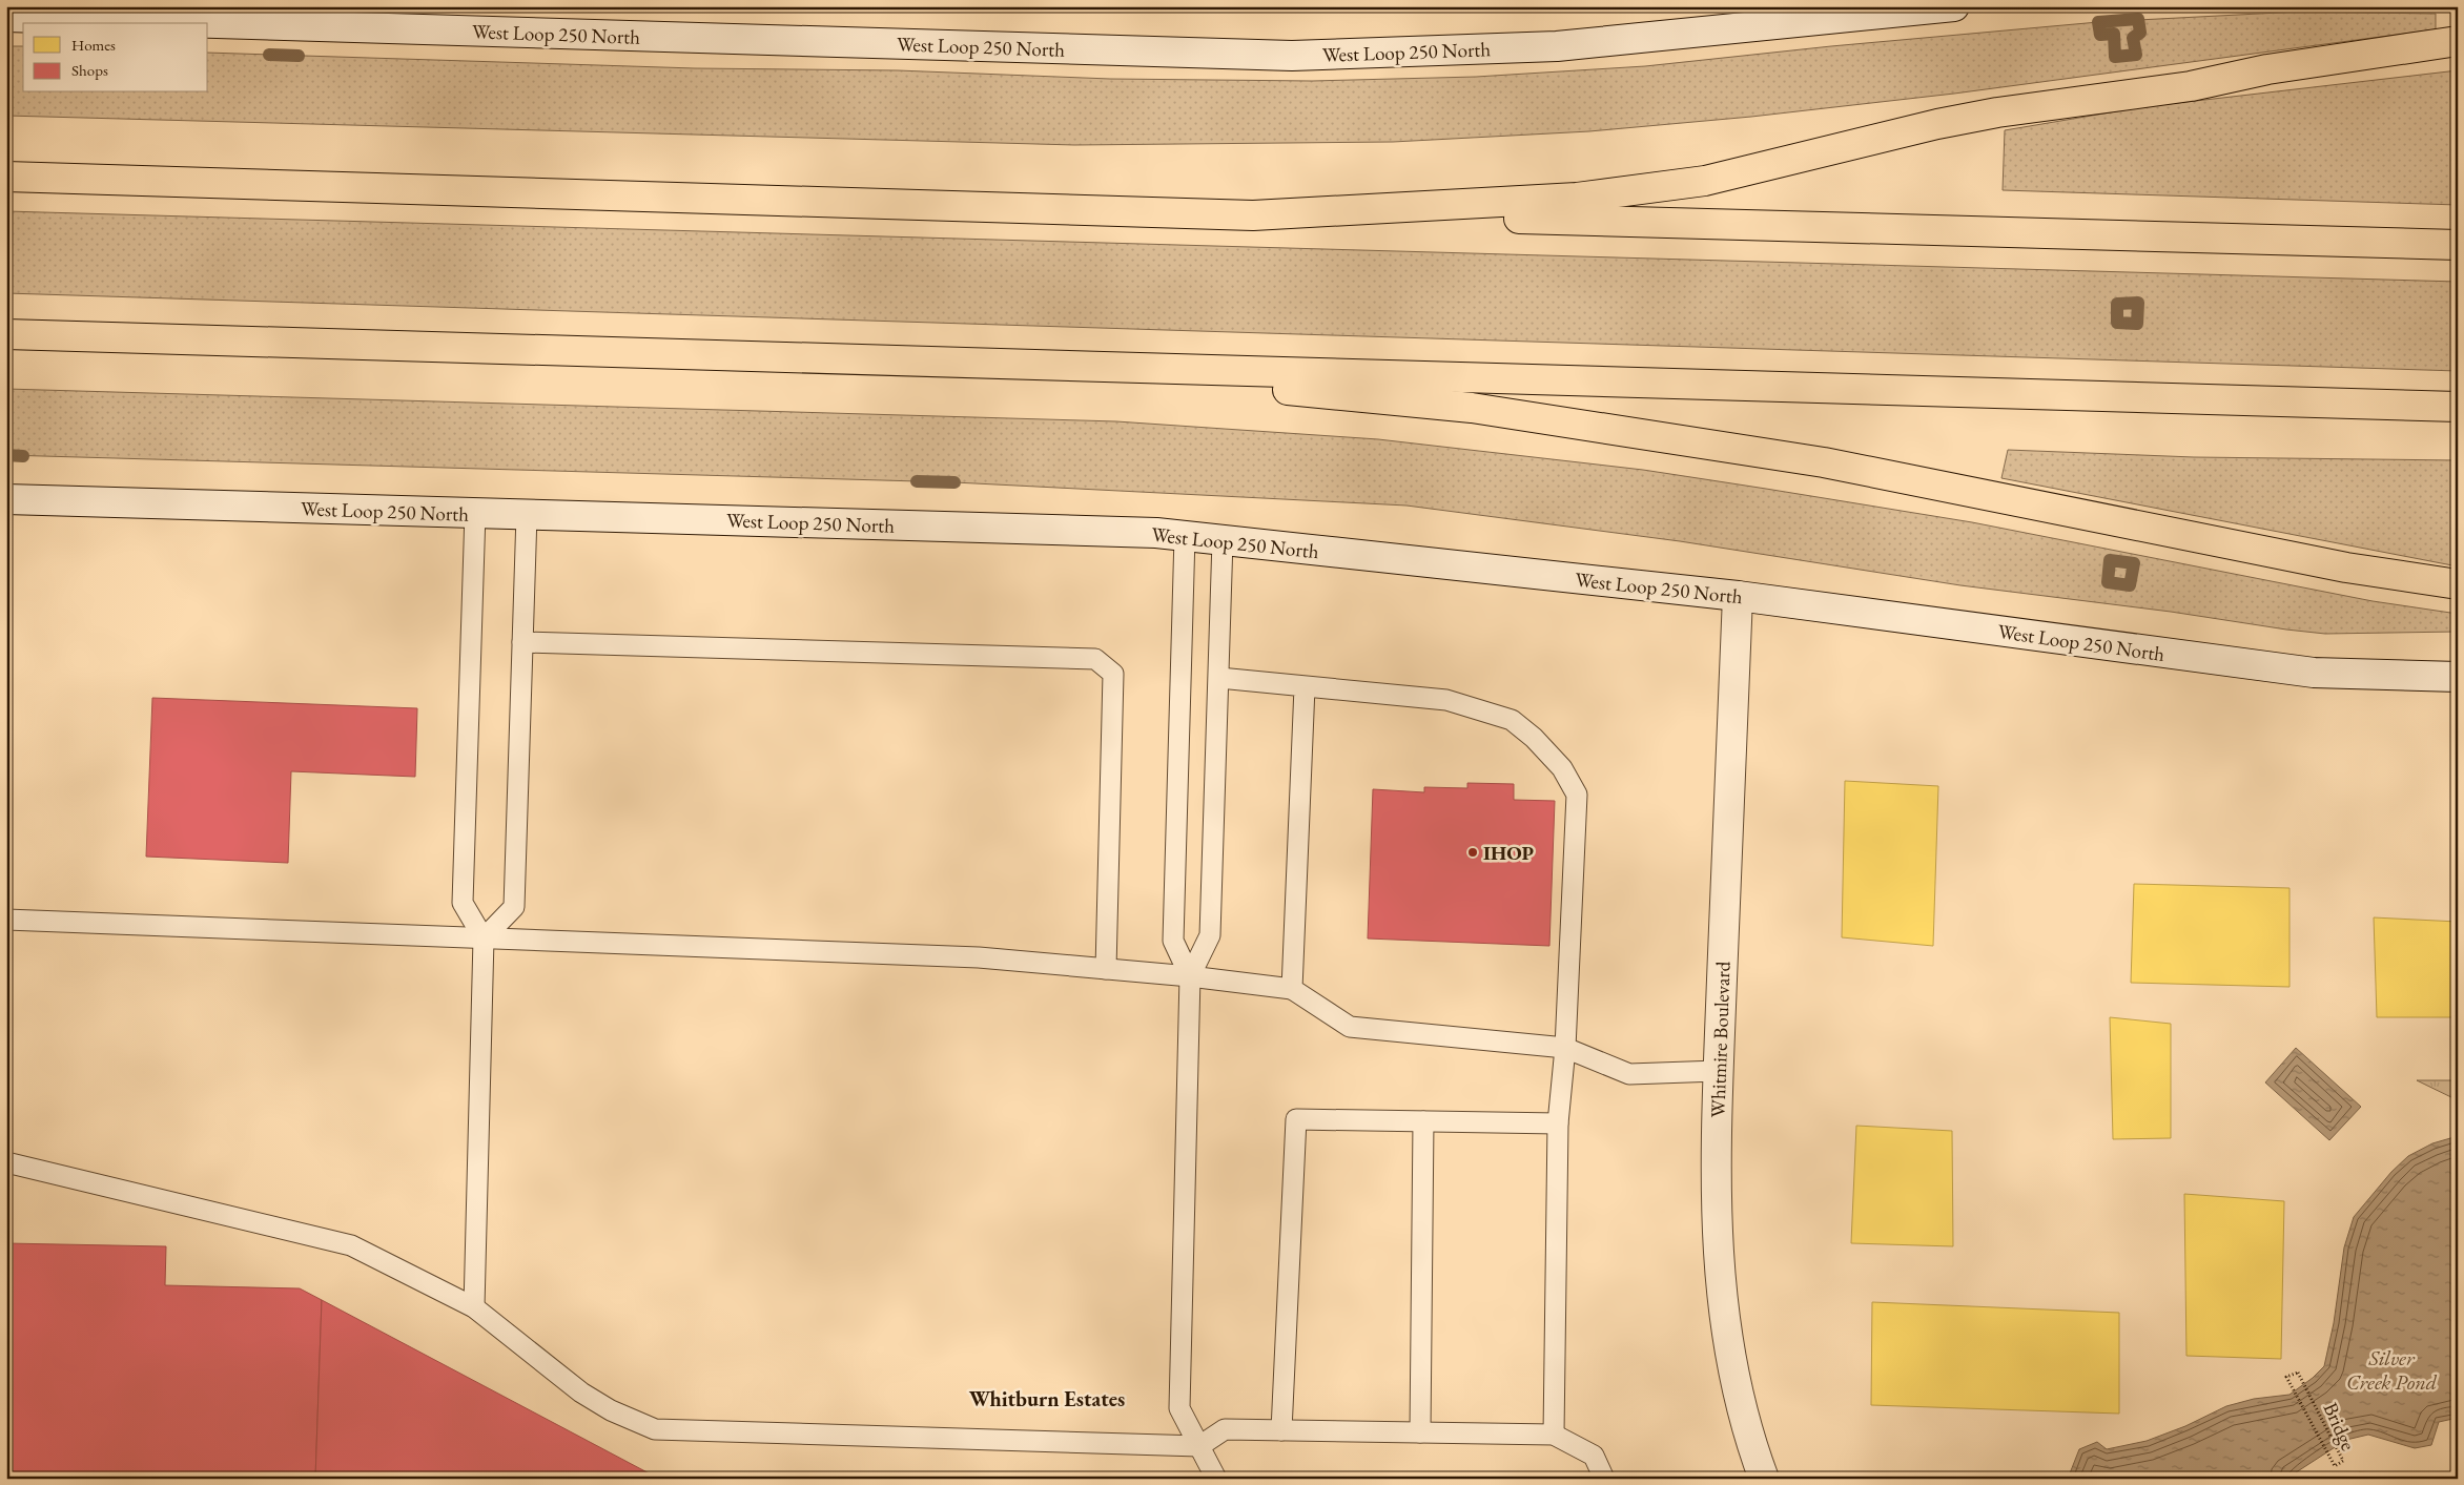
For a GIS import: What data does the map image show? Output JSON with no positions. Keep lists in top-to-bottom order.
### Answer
{
  "streets": {
    "main road": ["West Loop 250 North", "Whitmire Boulevard"],
    "path": ["Bridge"]
  },
  "crossings": [
    ["West Loop 250 North", "Whitmire Boulevard"]
  ],
  "districts": ["Whitburn Estates"],
  "water": ["Silver Creek Pond"],
  "places": ["IHOP"],
  "legend": ["Homes", "Shops"]
}
